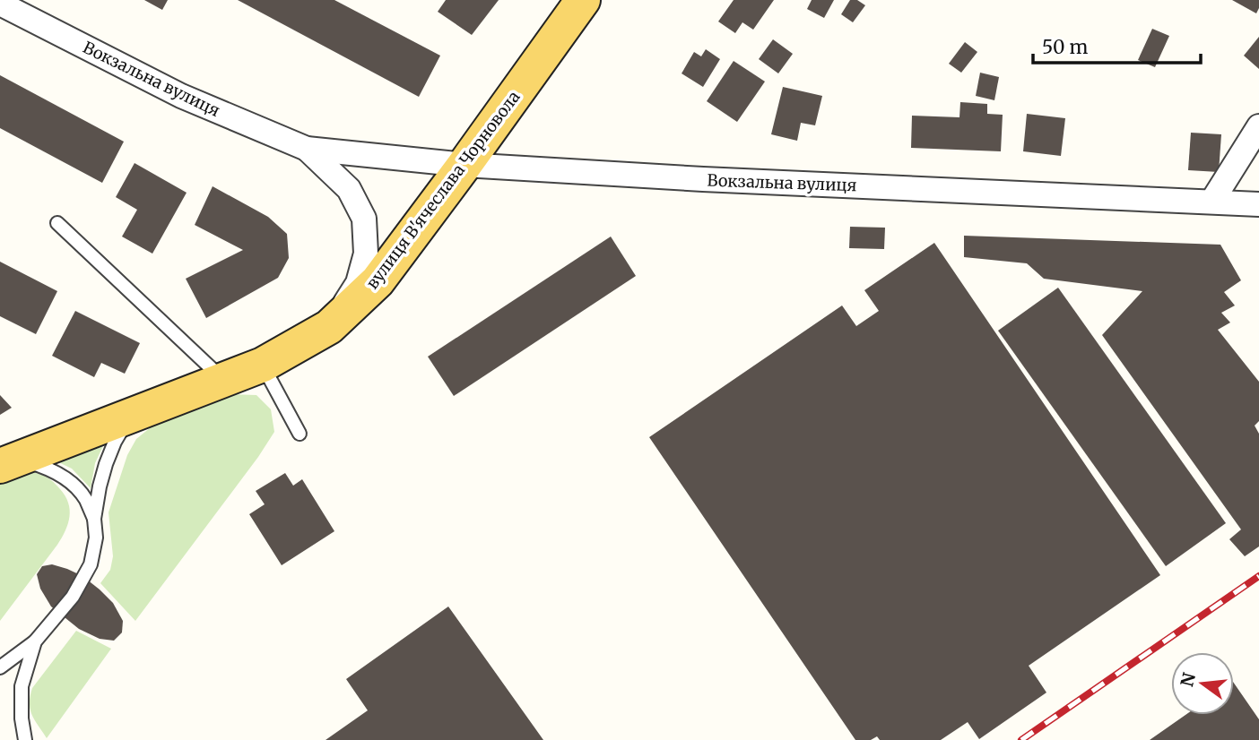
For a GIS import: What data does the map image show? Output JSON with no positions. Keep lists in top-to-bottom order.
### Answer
{
  "streets": {
    "main road": ["вулиця В'ячеслава Чорновола"],
    "street": ["Вокзальна вулиця"]
  },
  "crossings": [
    ["Вокзальна вулиця", "вулиця В'ячеслава Чорновола"]
  ],
  "scale_bar": "50 m",
  "north": "left"
}
